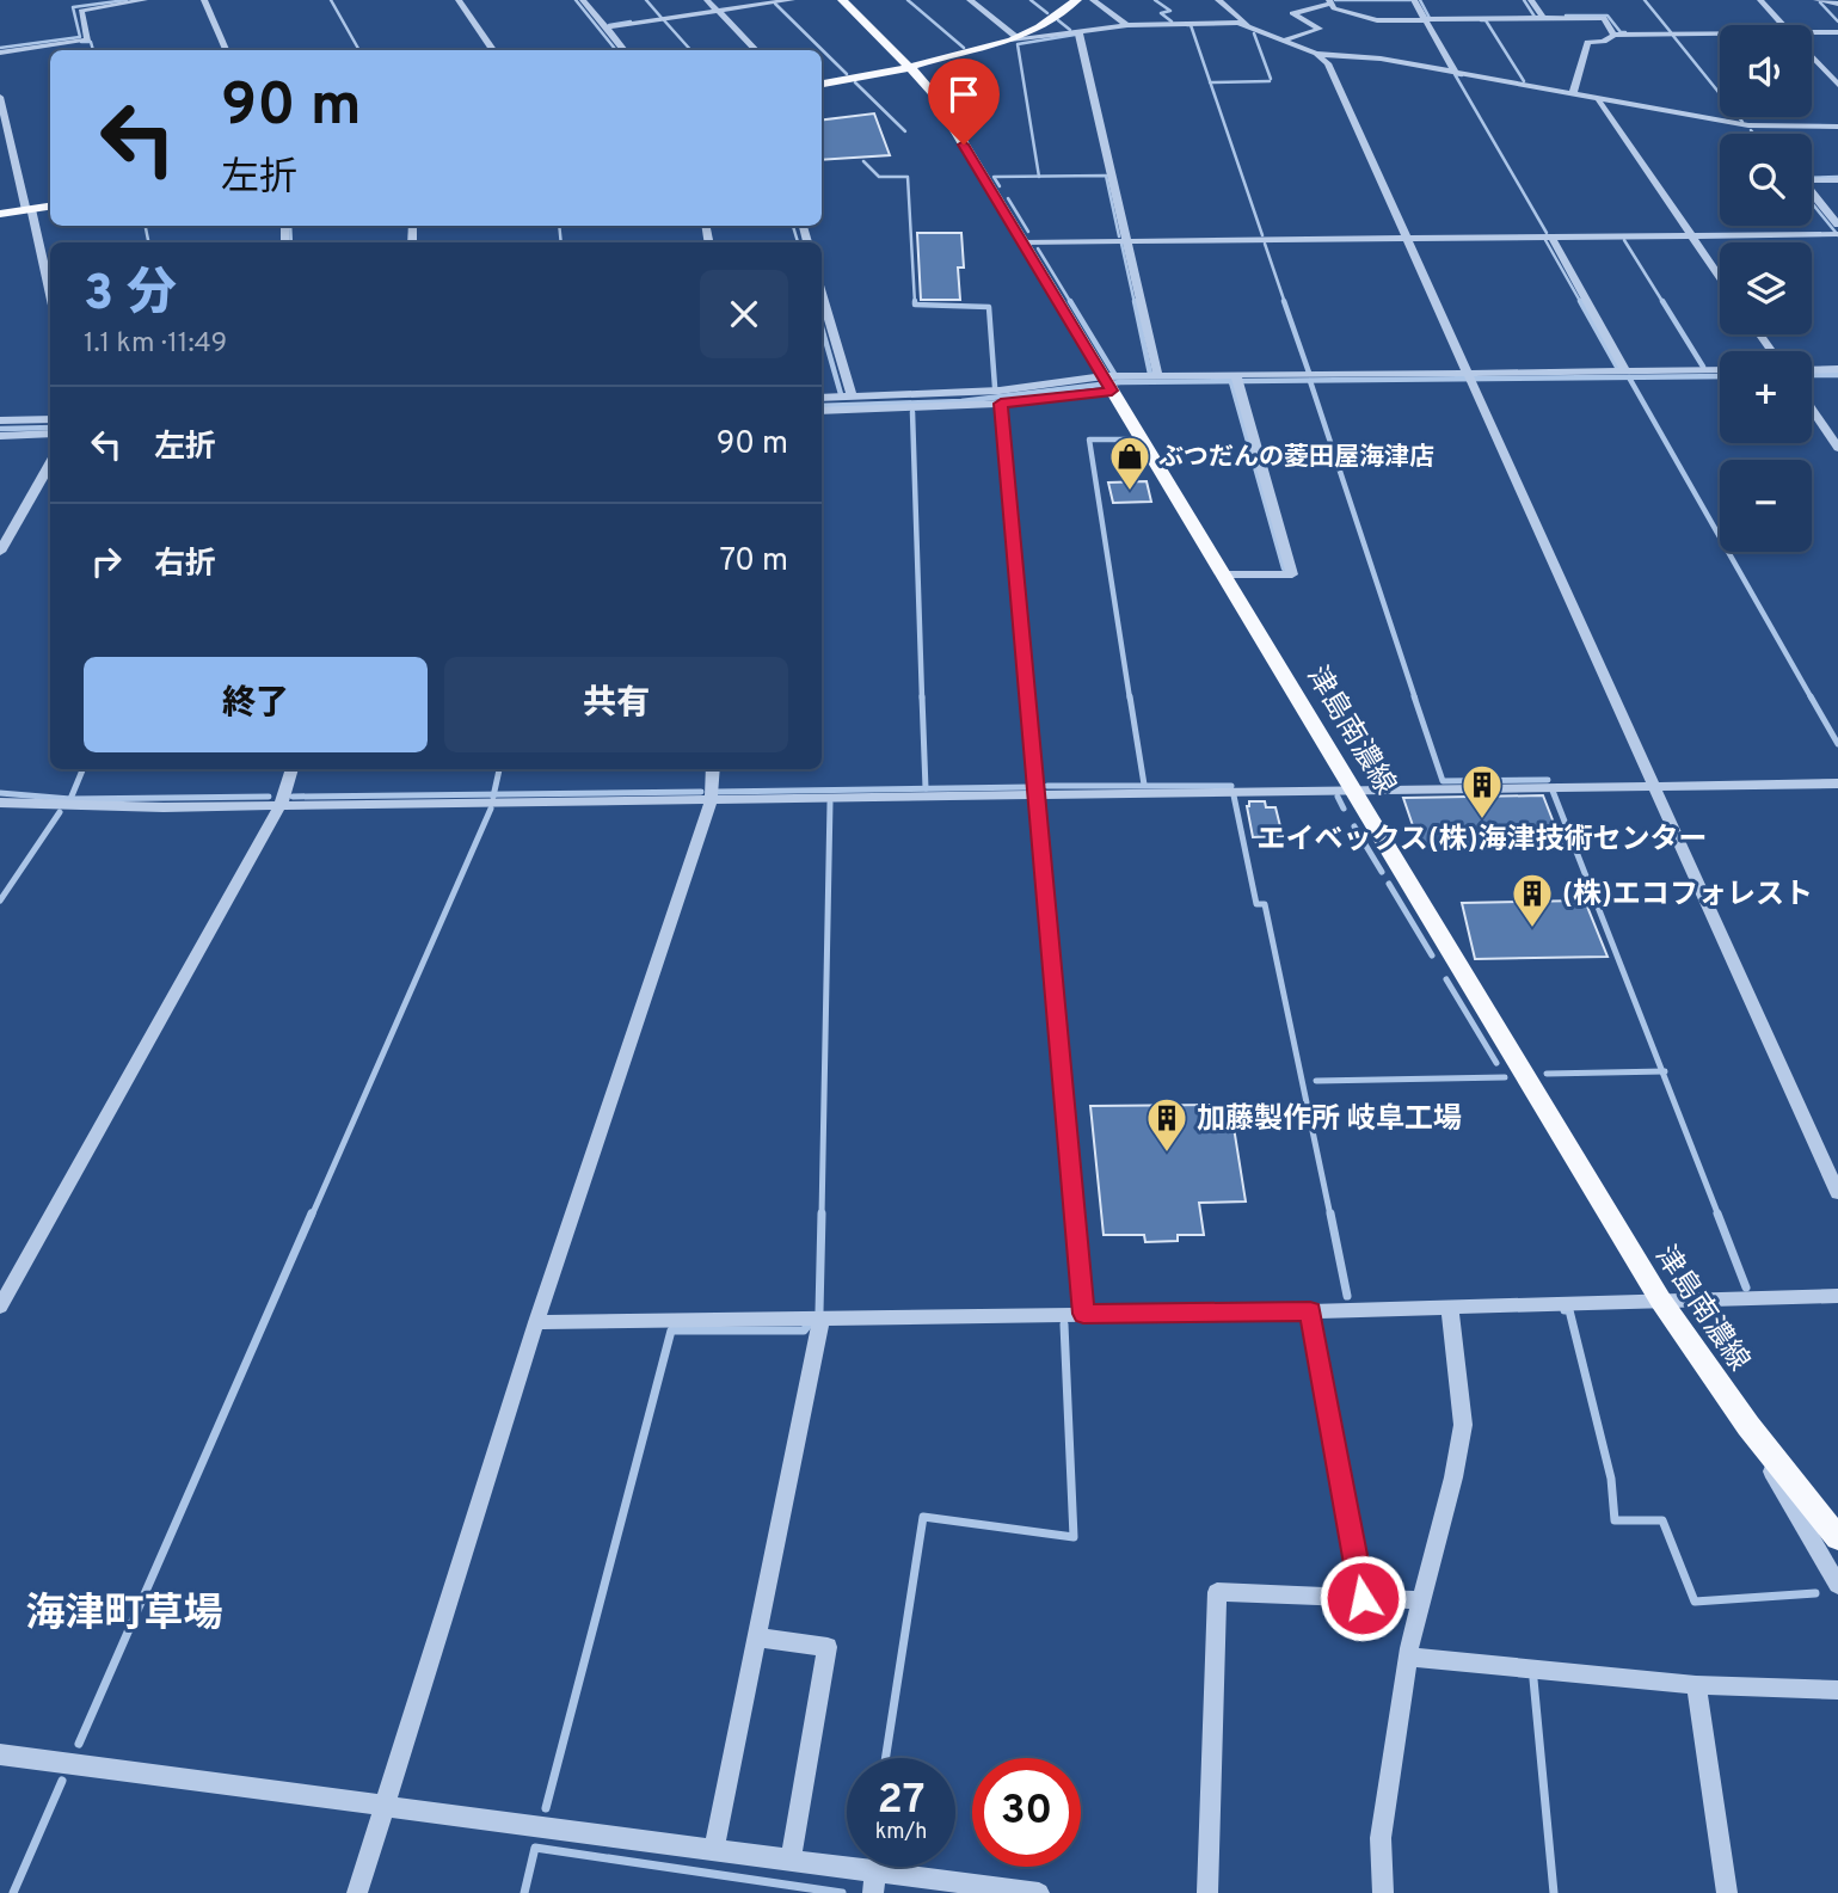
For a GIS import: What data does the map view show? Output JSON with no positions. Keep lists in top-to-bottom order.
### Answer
{
  "streets": {
    "main road": ["津島南濃線"]
  },
  "districts": ["海津町草場"],
  "places": {
    "shop": ["ぶつだんの菱田屋海津店"],
    "building": ["エイベックス(株)海津技術センター", "(株)エコフォレスト", "加藤製作所 岐阜工場"]
  },
  "page": {
    "map_buttons": ["+", "−"],
    "turn": ["90 m", "左折"],
    "heading": ["3 分", "1.1 km · 11:49"],
    "list": [
      {
        "name": "左折",
        "value": "90 m"
      },
      {
        "name": "右折",
        "value": "70 m"
      }
    ],
    "buttons": ["終了", "共有"],
    "speed": "27 km/h",
    "limit": "30"
  }
}
